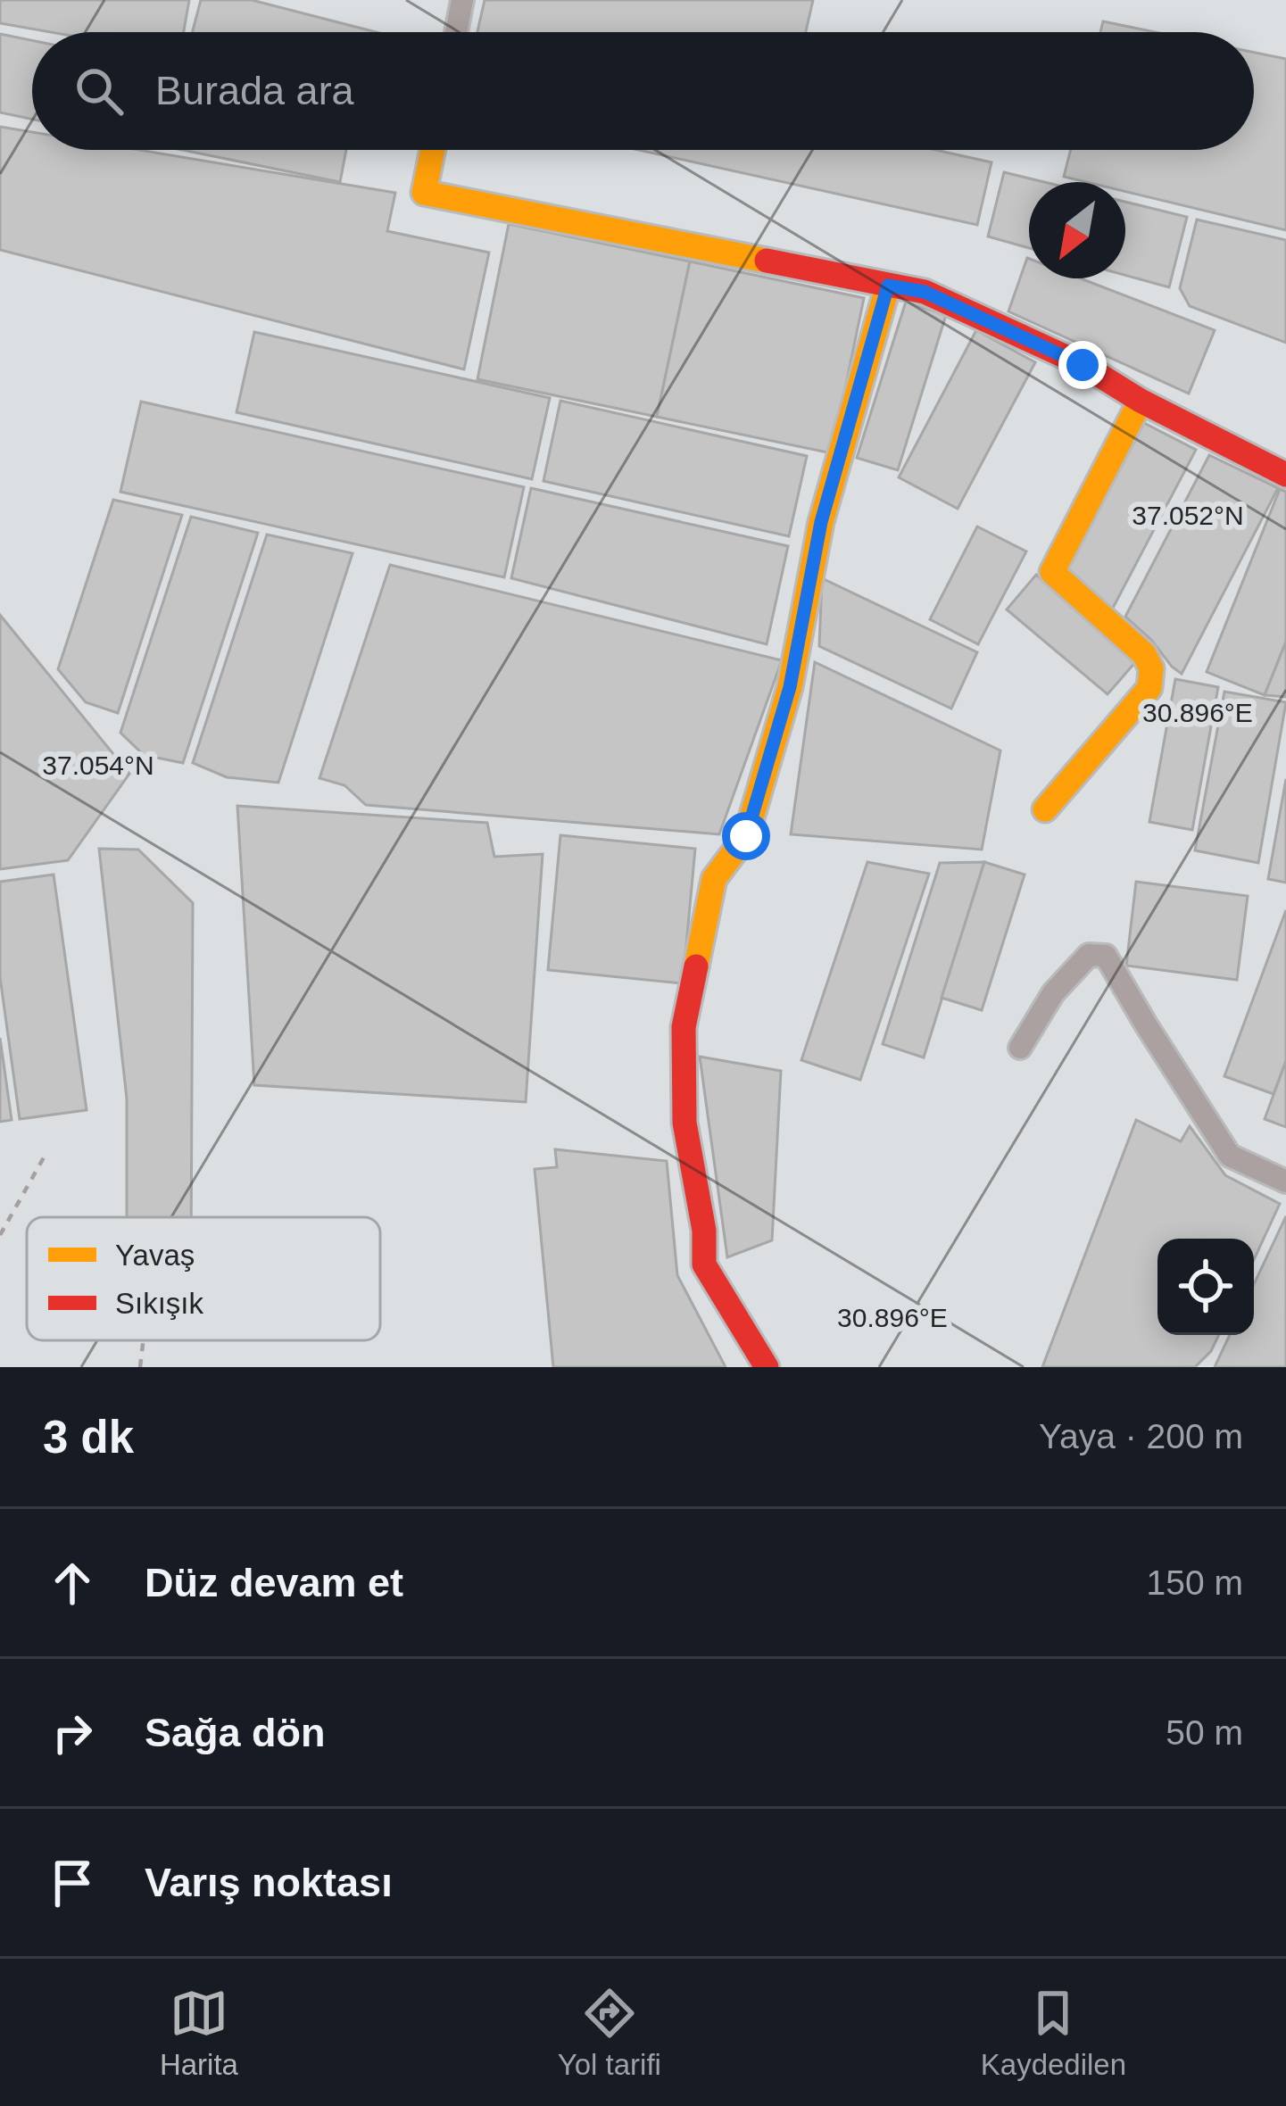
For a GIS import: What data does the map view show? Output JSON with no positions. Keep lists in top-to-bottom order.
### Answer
{
  "legend": ["Yavaş", "Sıkışık"],
  "north": "bottom left",
  "page": {
    "search": "Burada ara",
    "heading": ["3 dk", "Yaya · 200 m"],
    "list": [
      ["Düz devam et", "150 m"],
      ["Sağa dön", "50 m"],
      "Varış noktası"
    ],
    "nav": ["Harita", "Yol tarifi", "Kaydedilen"]
  },
  "coordinates": ["37.052°N", "30.896°E", "37.054°N"]
}
